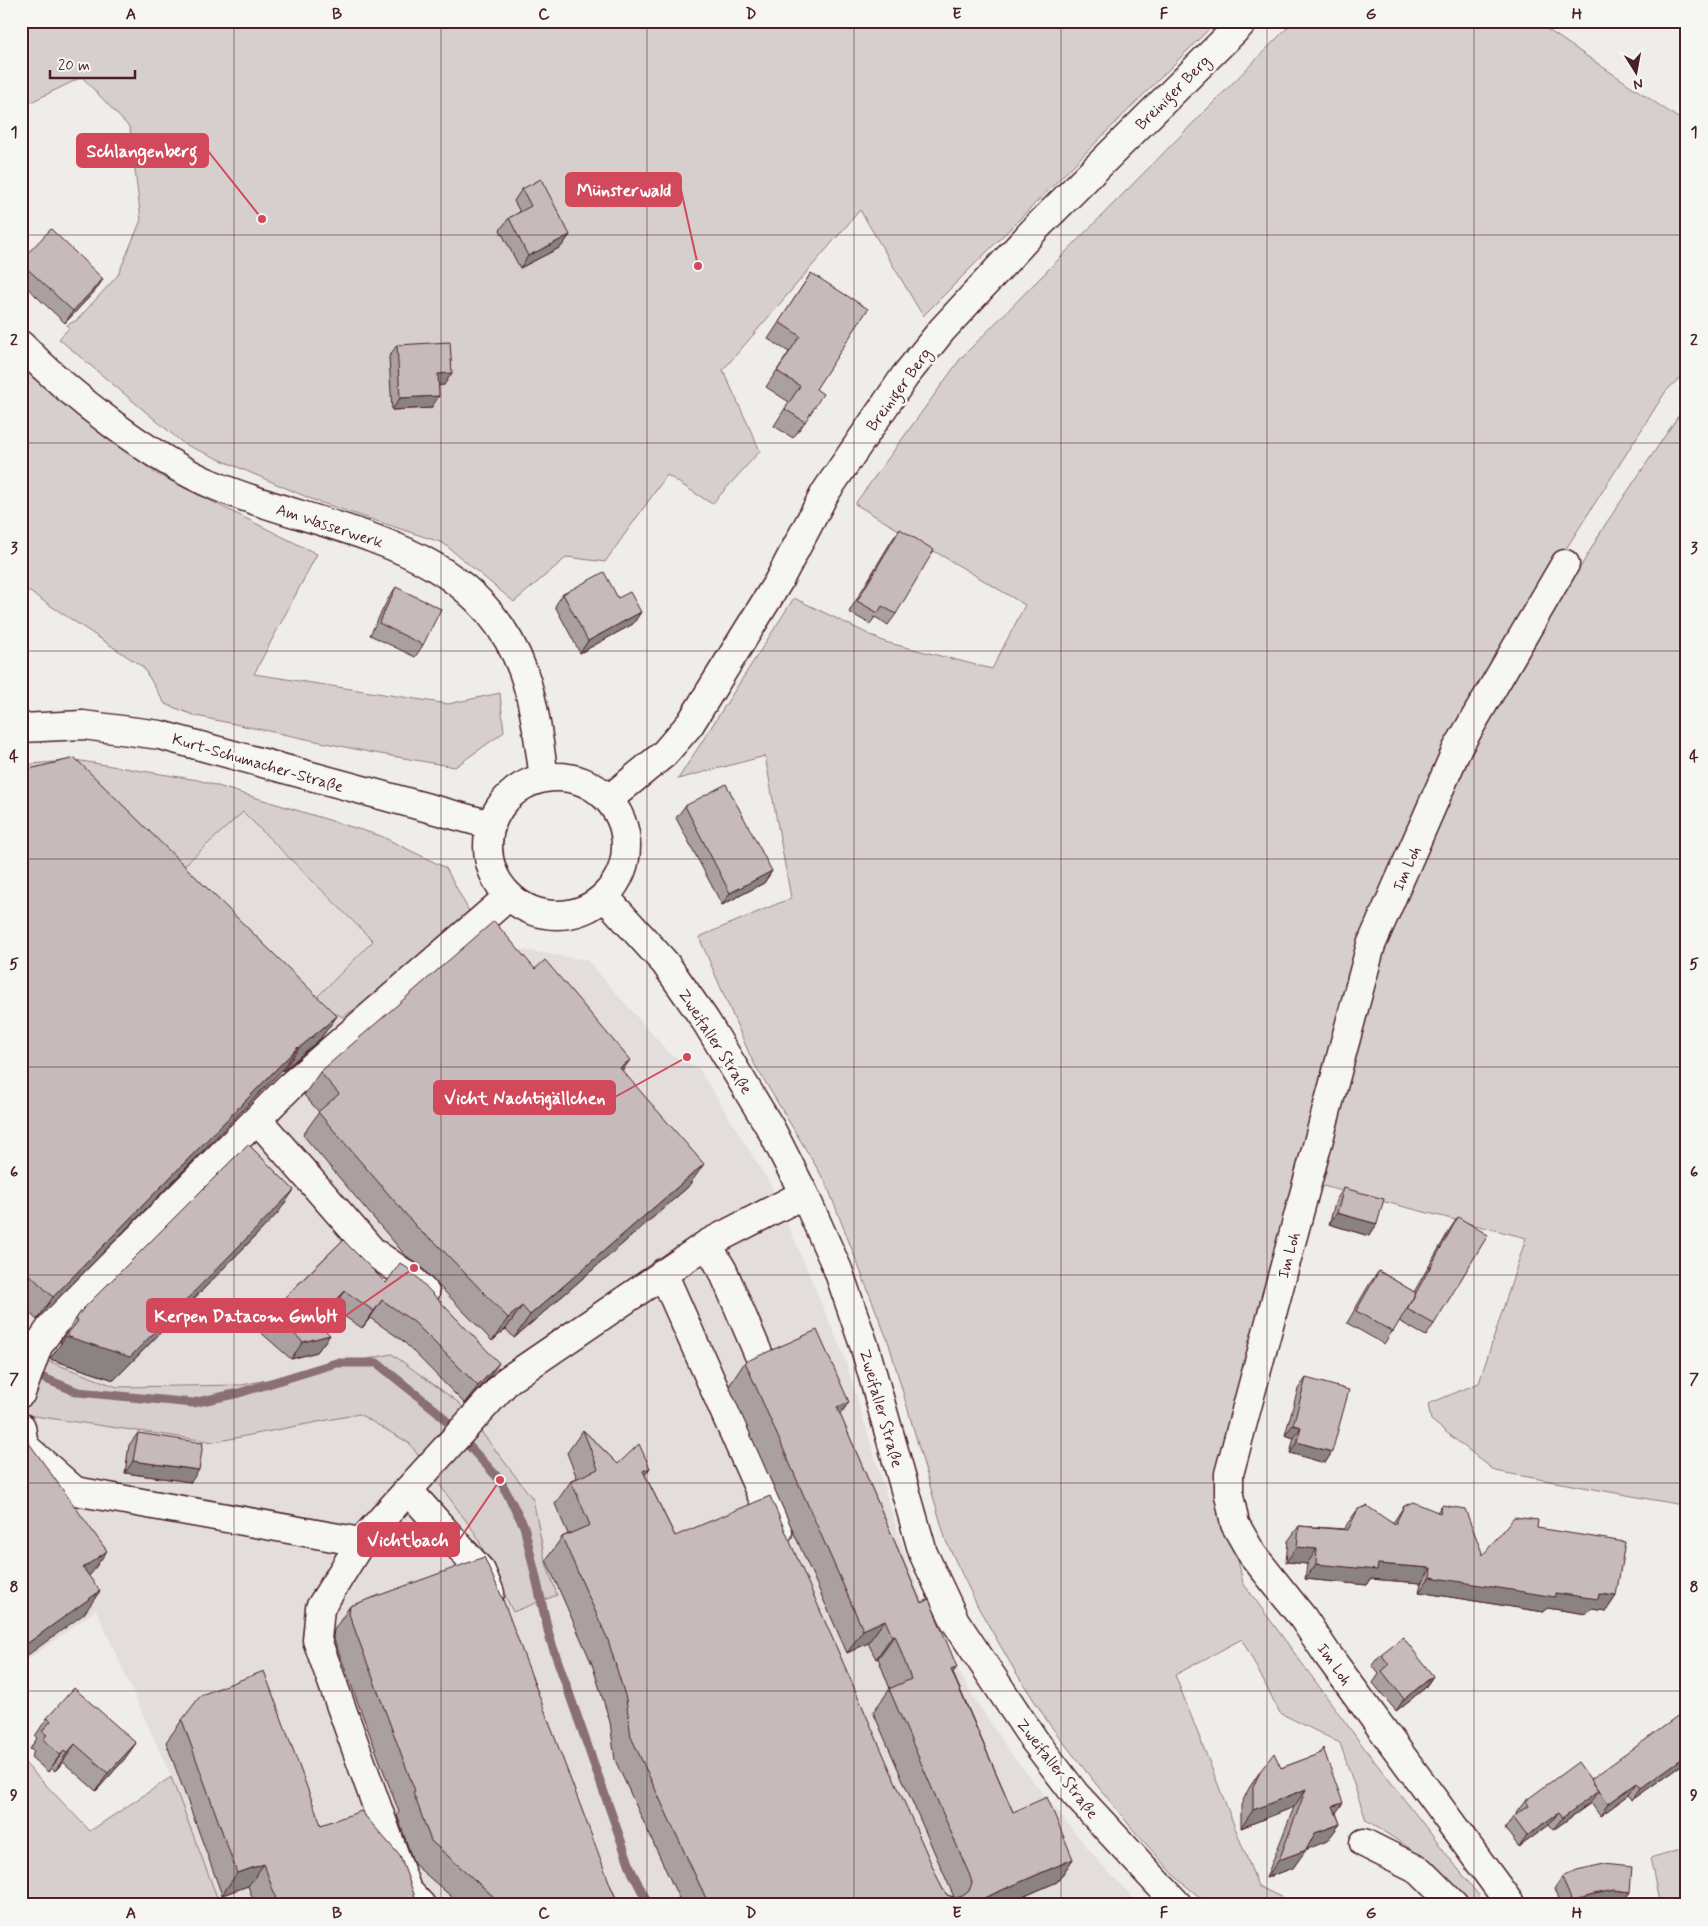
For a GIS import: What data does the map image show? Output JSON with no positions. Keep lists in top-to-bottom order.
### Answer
{
  "streets": {
    "main road": [
      "Breiniger Berg",
      "Am Wasserwerk",
      "Kurt-Schumacher-Straße",
      "Im Loh",
      "Zweifaller Straße"
    ]
  },
  "crossings": [
    ["Breiniger Berg", "Am Wasserwerk"],
    ["Breiniger Berg", "Kurt-Schumacher-Straße"],
    ["Breiniger Berg", "Zweifaller Straße"],
    ["Am Wasserwerk", "Kurt-Schumacher-Straße"],
    ["Am Wasserwerk", "Zweifaller Straße"],
    ["Kurt-Schumacher-Straße", "Zweifaller Straße"]
  ],
  "places": [
    "Schlangenberg",
    "Münsterwald",
    "Vicht Nachtigällchen",
    "Kerpen Datacom GmbH",
    "Vichtbach"
  ],
  "scale_bar": "20 m",
  "north": "bottom",
  "grid": {
    "columns": [
      "A",
      "B",
      "C",
      "D",
      "E",
      "F",
      "G",
      "H"
    ],
    "rows": [
      "1",
      "2",
      "3",
      "4",
      "5",
      "6",
      "7",
      "8",
      "9"
    ]
  }
}
